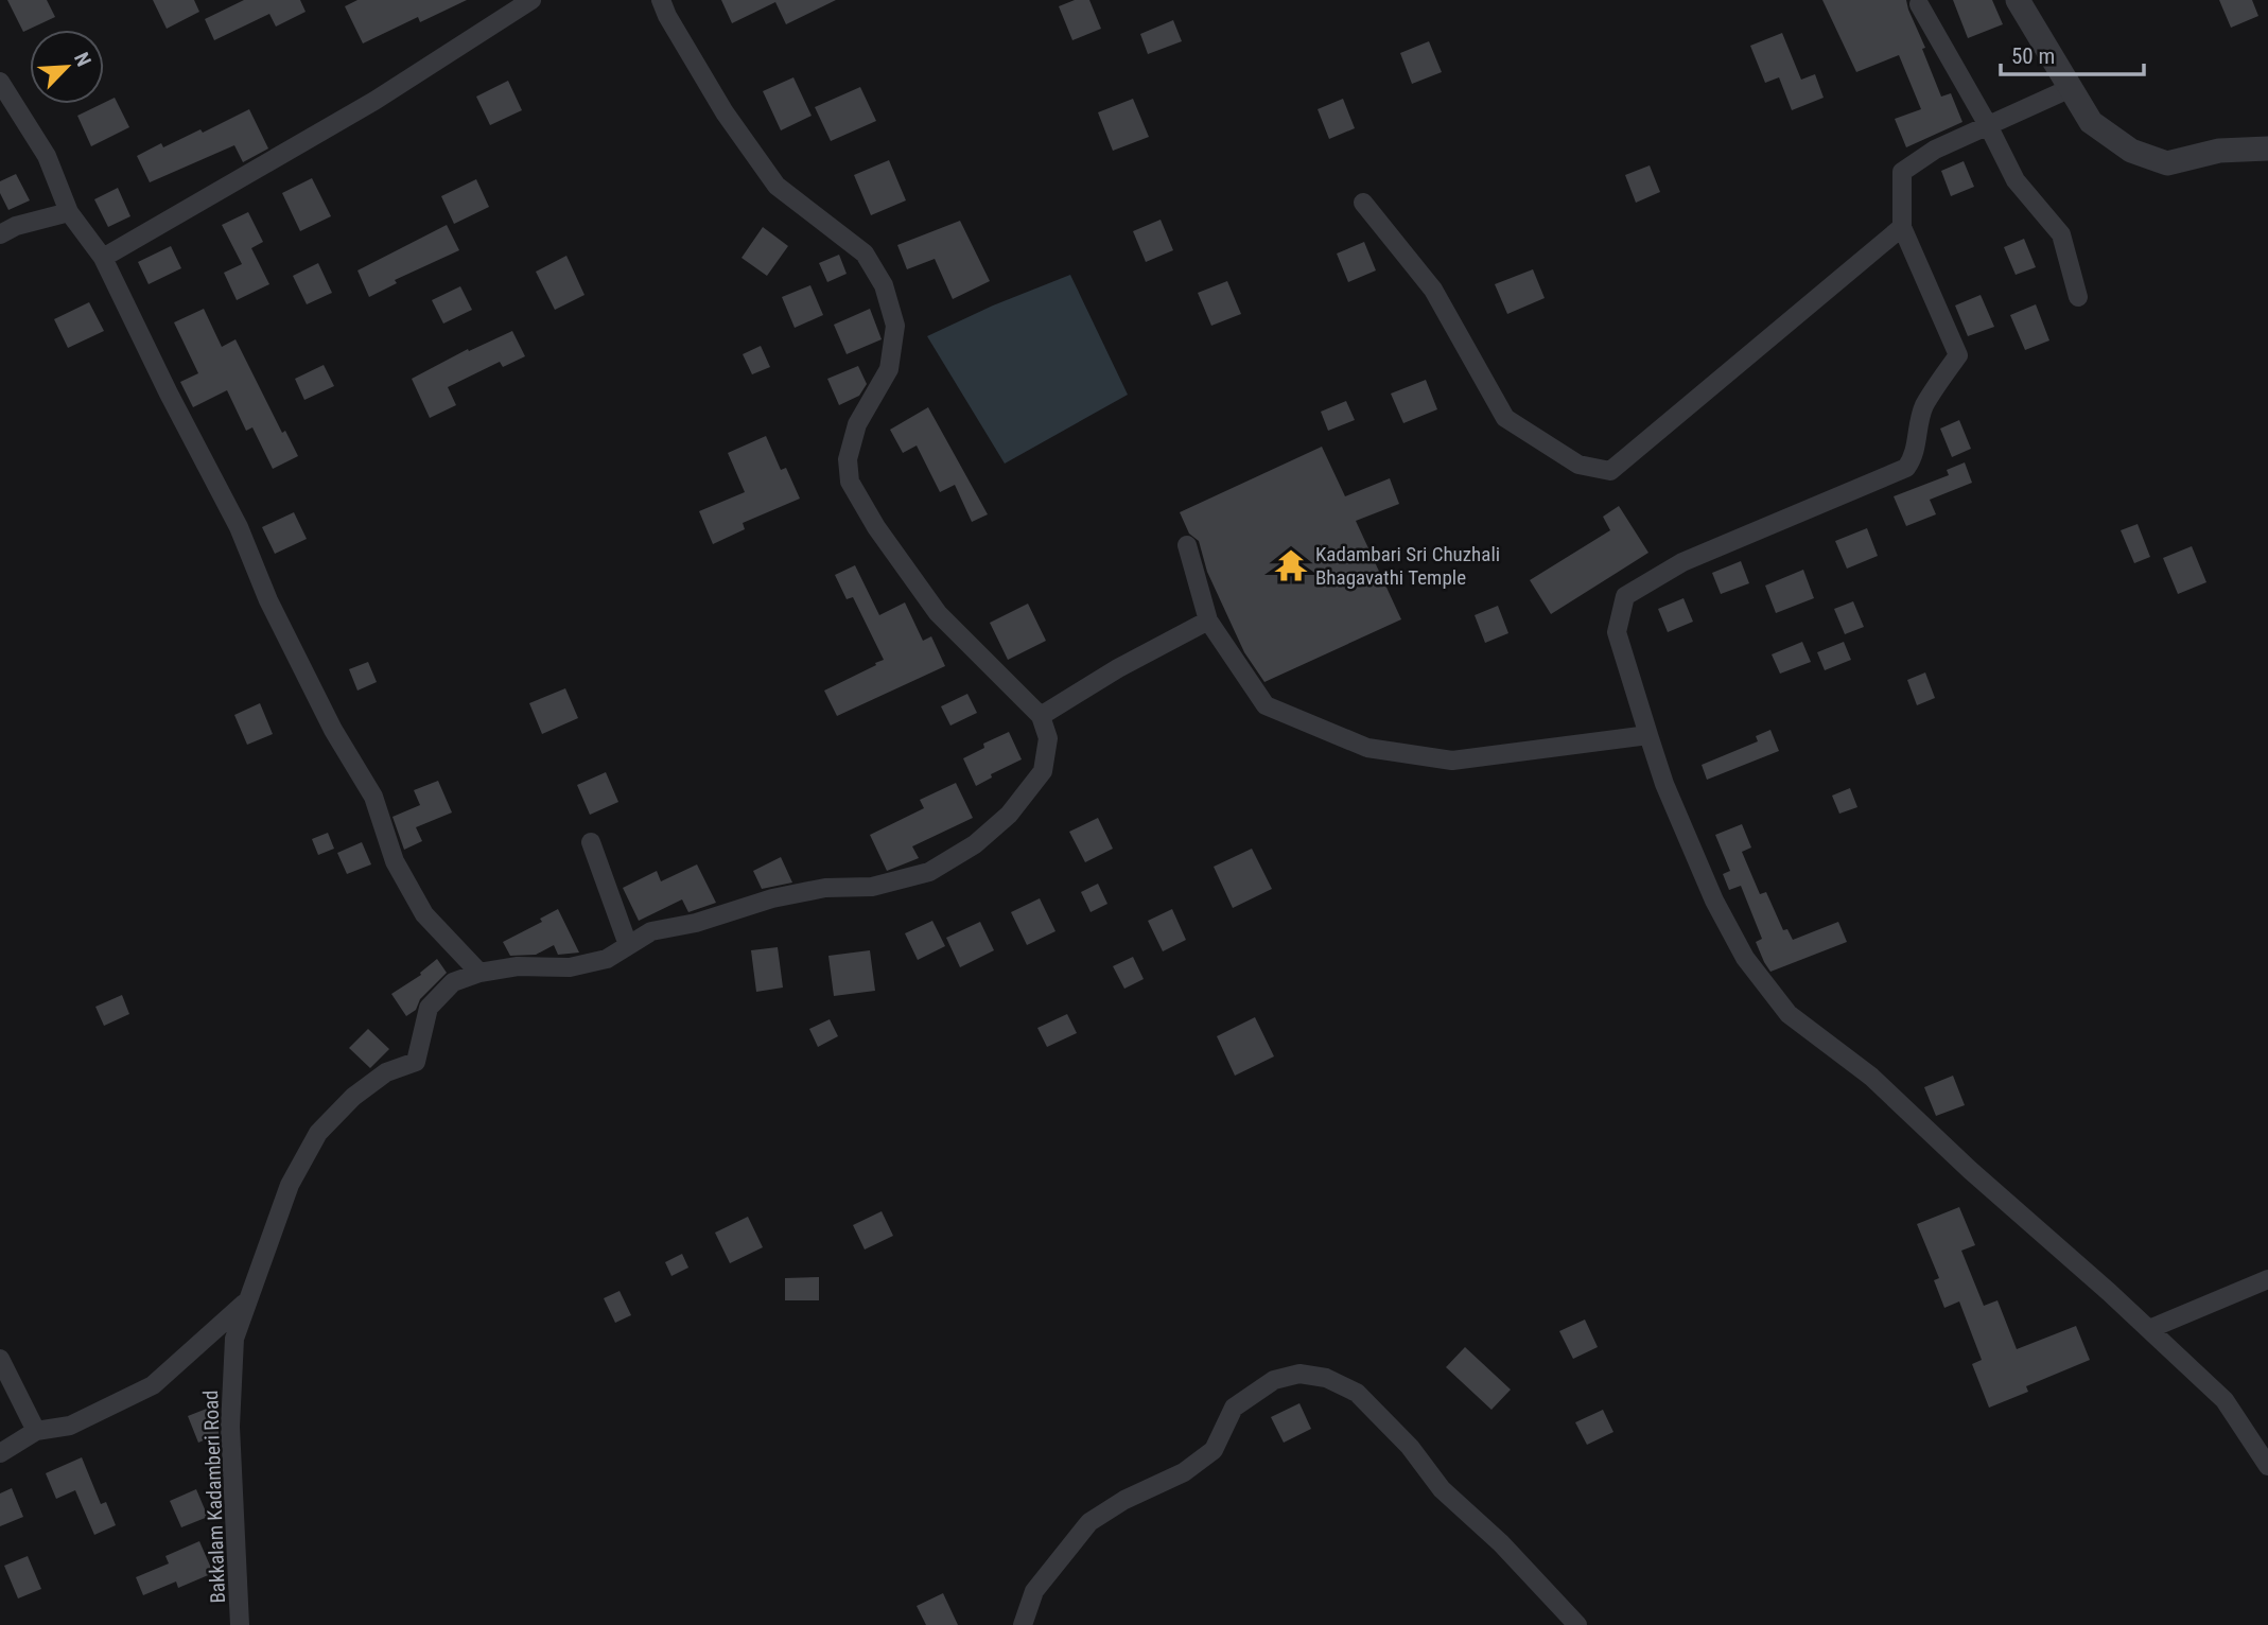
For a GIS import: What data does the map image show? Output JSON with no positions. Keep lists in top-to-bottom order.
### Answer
{
  "streets": {
    "street": ["Bakkalam Kadamberi Road"]
  },
  "places": {
    "temple": ["Kadambari Sri Chuzhali Bhagavathi Temple"]
  },
  "scale_bar": "50 m",
  "north": "top right"
}
